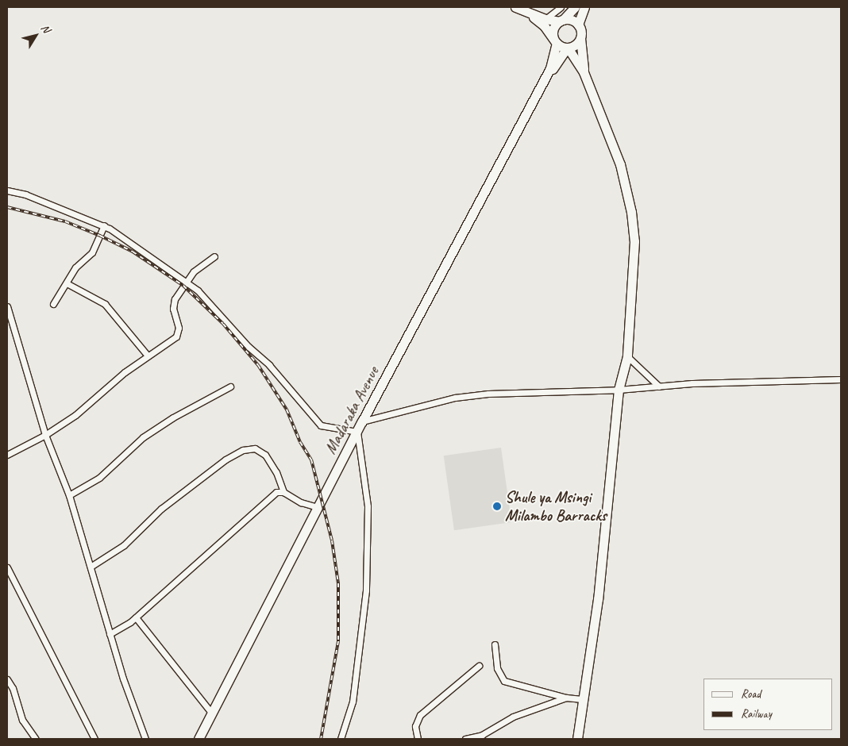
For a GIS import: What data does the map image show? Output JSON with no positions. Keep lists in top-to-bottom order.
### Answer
{
  "streets": {
    "main road": ["Madaraka Avenue"]
  },
  "places": ["Shule ya Msingi Milambo Barracks"],
  "legend": ["Road", "Railway"],
  "north": "top right"
}
